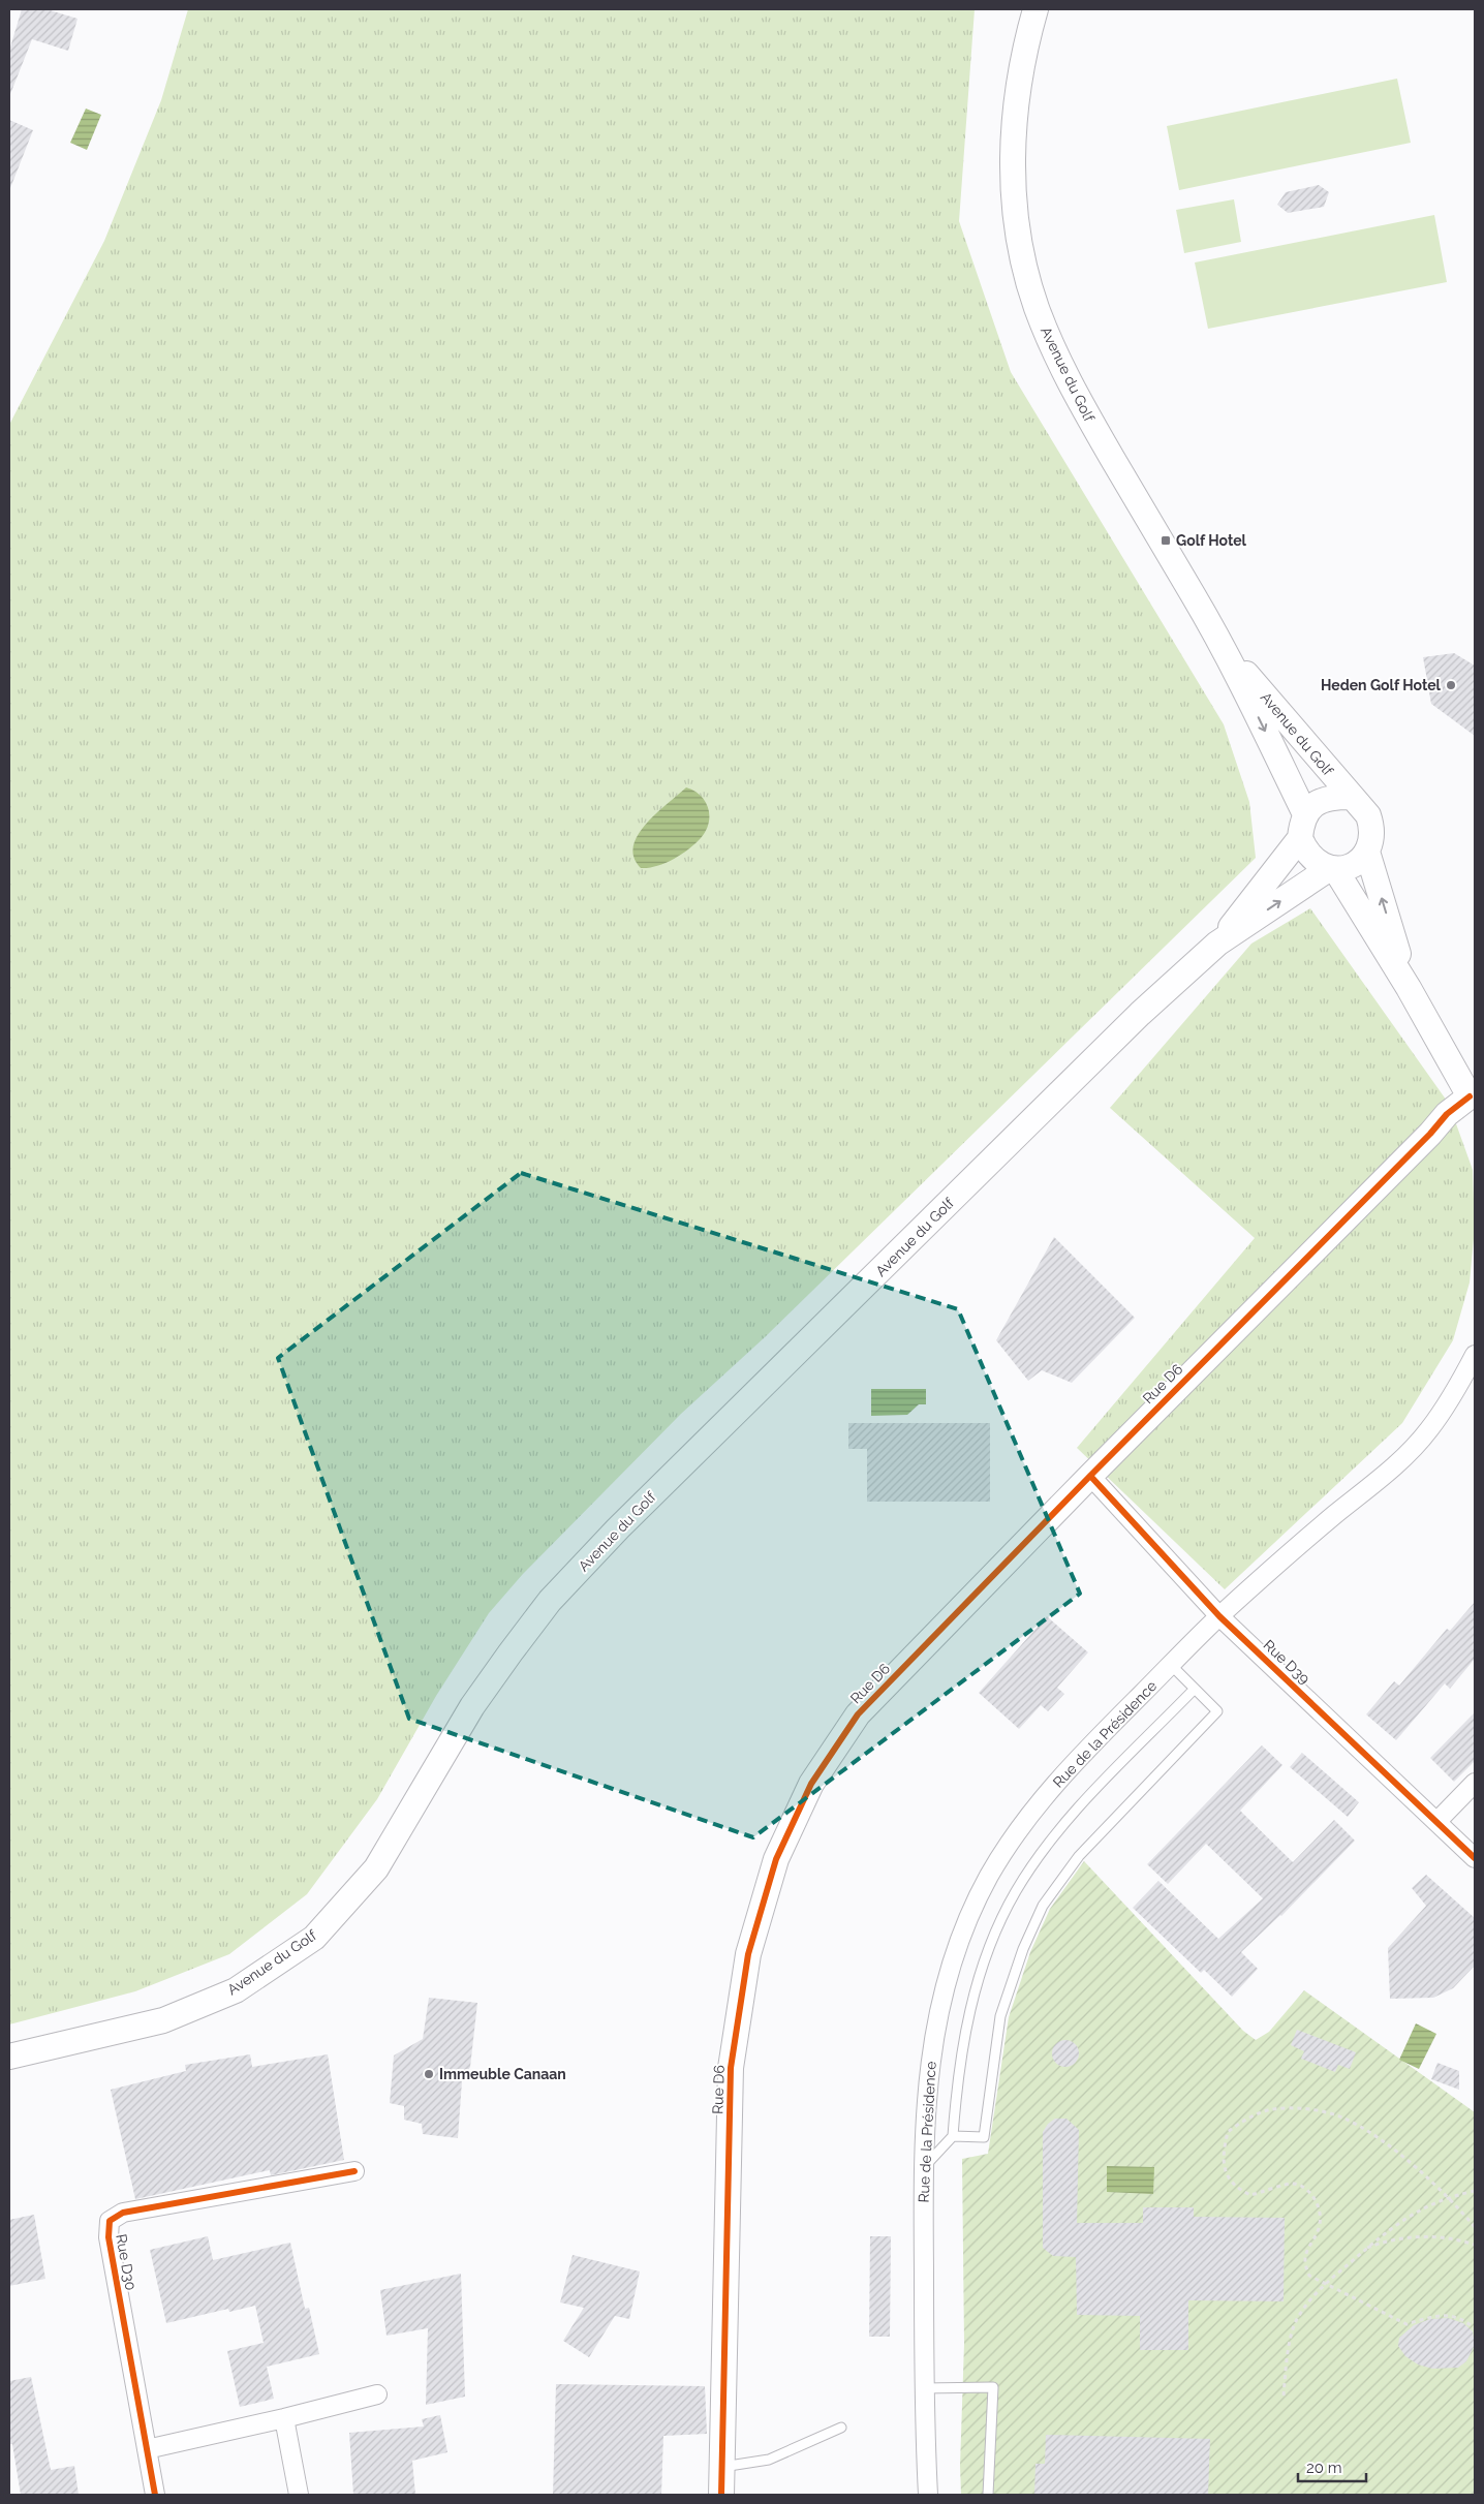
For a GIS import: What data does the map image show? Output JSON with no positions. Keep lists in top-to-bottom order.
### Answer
{
  "streets": {
    "main road": ["Avenue du Golf", "Rue D6"],
    "street": ["Rue D39", "Rue de la Présidence", "Rue D30"]
  },
  "crossings": [
    ["Rue D6", "Rue D39"],
    ["Rue D39", "Rue de la Présidence"]
  ],
  "places": {
    "transit": ["Golf Hotel"],
    "other": ["Heden Golf Hotel", "Immeuble Canaan"]
  },
  "scale_bar": "20 m"
}
